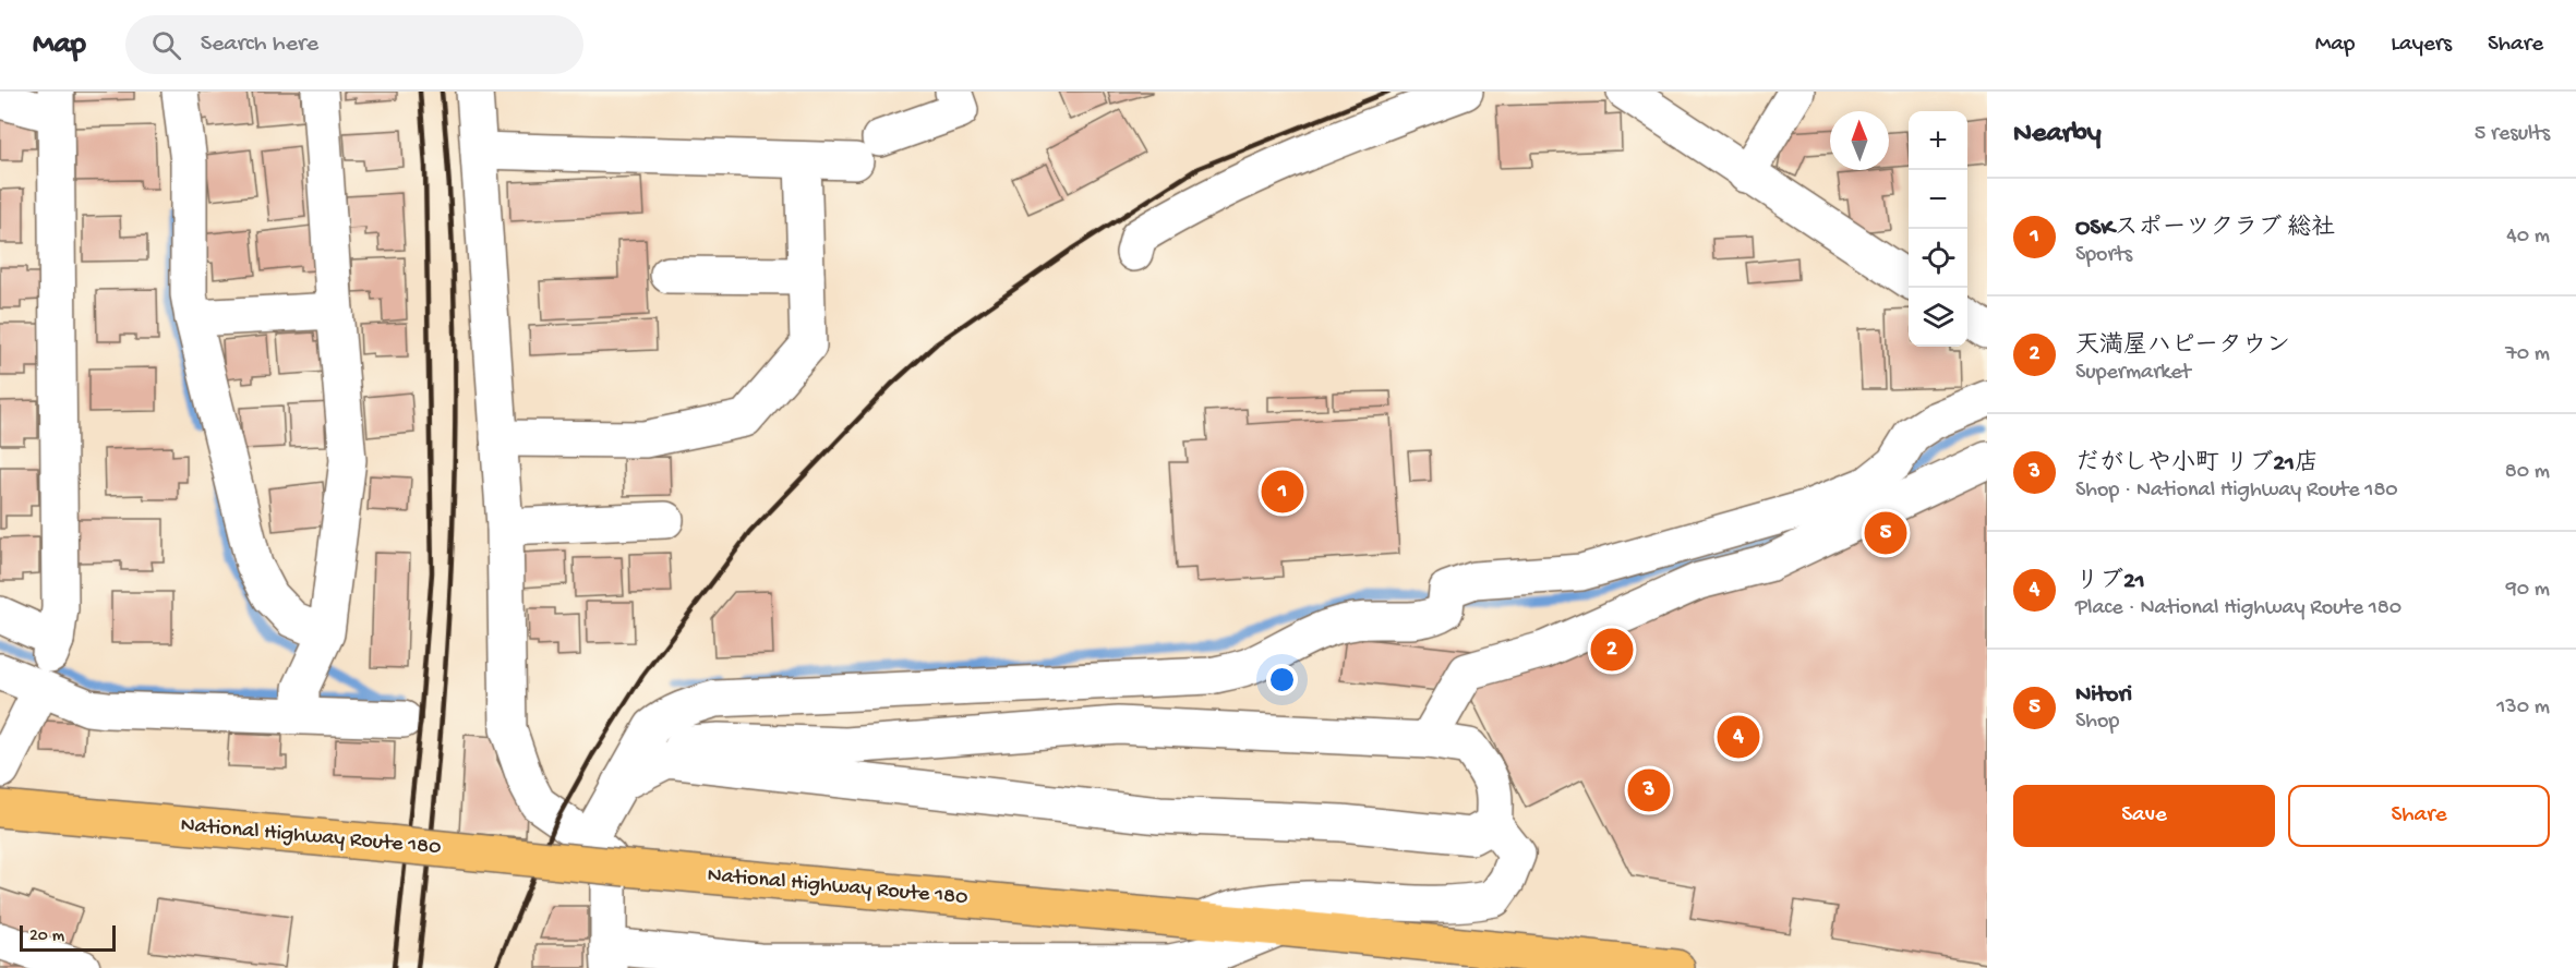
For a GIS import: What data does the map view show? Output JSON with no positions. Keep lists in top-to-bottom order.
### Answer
{
  "streets": {
    "highway": ["National Highway Route 180"]
  },
  "scale_bar": "20 m",
  "north": "top",
  "page": {
    "header": "Map",
    "search": "Search here",
    "nav": ["Map", "Layers", "Share"],
    "heading": ["Nearby", "5 results"],
    "map_buttons": ["+", "−"],
    "list": [
      {
        "mark": "1",
        "name": "OSKスポーツクラブ 総社",
        "note": "Sports",
        "value": "40 m"
      },
      {
        "mark": "2",
        "name": "天満屋ハピータウン",
        "note": "Supermarket",
        "value": "70 m"
      },
      {
        "mark": "3",
        "name": "だがしや小町 リブ21店",
        "note": "Shop · National Highway Route 180",
        "value": "80 m"
      },
      {
        "mark": "4",
        "name": "リブ21",
        "note": "Place · National Highway Route 180",
        "value": "90 m"
      },
      {
        "mark": "5",
        "name": "Nitori",
        "note": "Shop",
        "value": "130 m"
      }
    ],
    "pins": [
      "1",
      "5",
      "2",
      "4",
      "3"
    ],
    "buttons": ["Save", "Share"],
    "scale": "20 m"
  }
}
